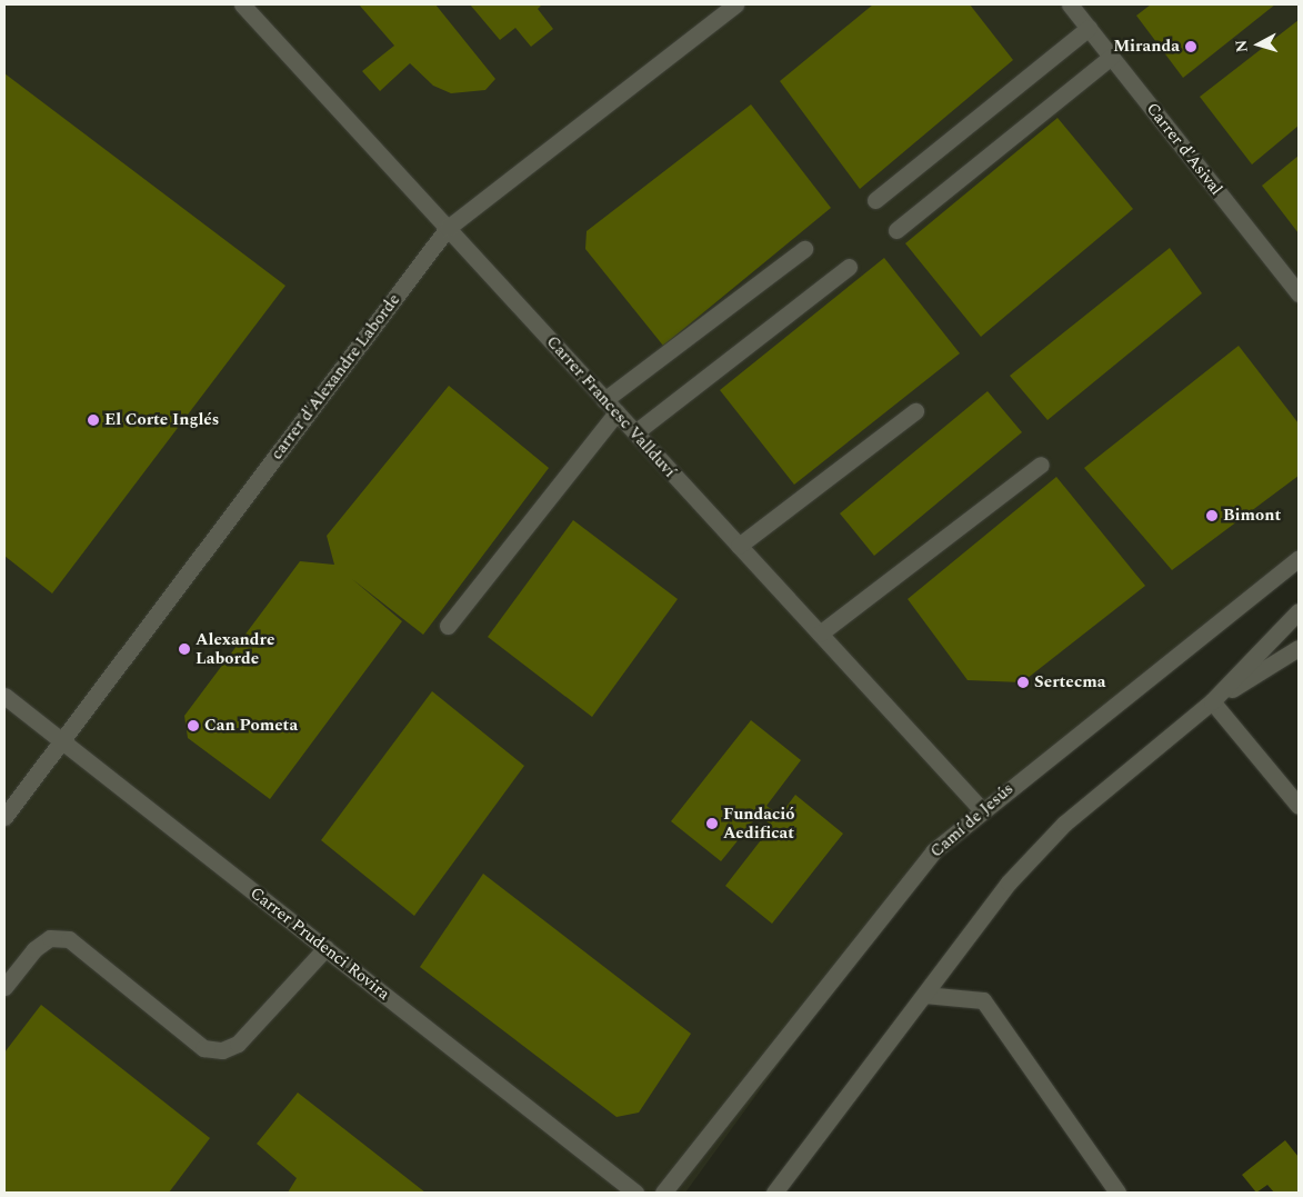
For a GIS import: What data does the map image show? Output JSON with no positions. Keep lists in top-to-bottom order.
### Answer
{
  "streets": {
    "street": [
      "Carrer d'Asival",
      "carrer d'Alexandre Laborde",
      "Carrer Francesc Vallduví",
      "Camí de Jesús",
      "Carrer Prudenci Rovira"
    ]
  },
  "crossings": [
    ["carrer d'Alexandre Laborde", "Carrer Francesc Vallduví"],
    ["carrer d'Alexandre Laborde", "Carrer Prudenci Rovira"],
    ["Carrer Francesc Vallduví", "Camí de Jesús"]
  ],
  "places": [
    "Miranda",
    "El Corte Inglés",
    "Bimont",
    "Alexandre Laborde",
    "Sertecma",
    "Can Pometa",
    "Fundació Aedificat"
  ],
  "north": "left"
}
